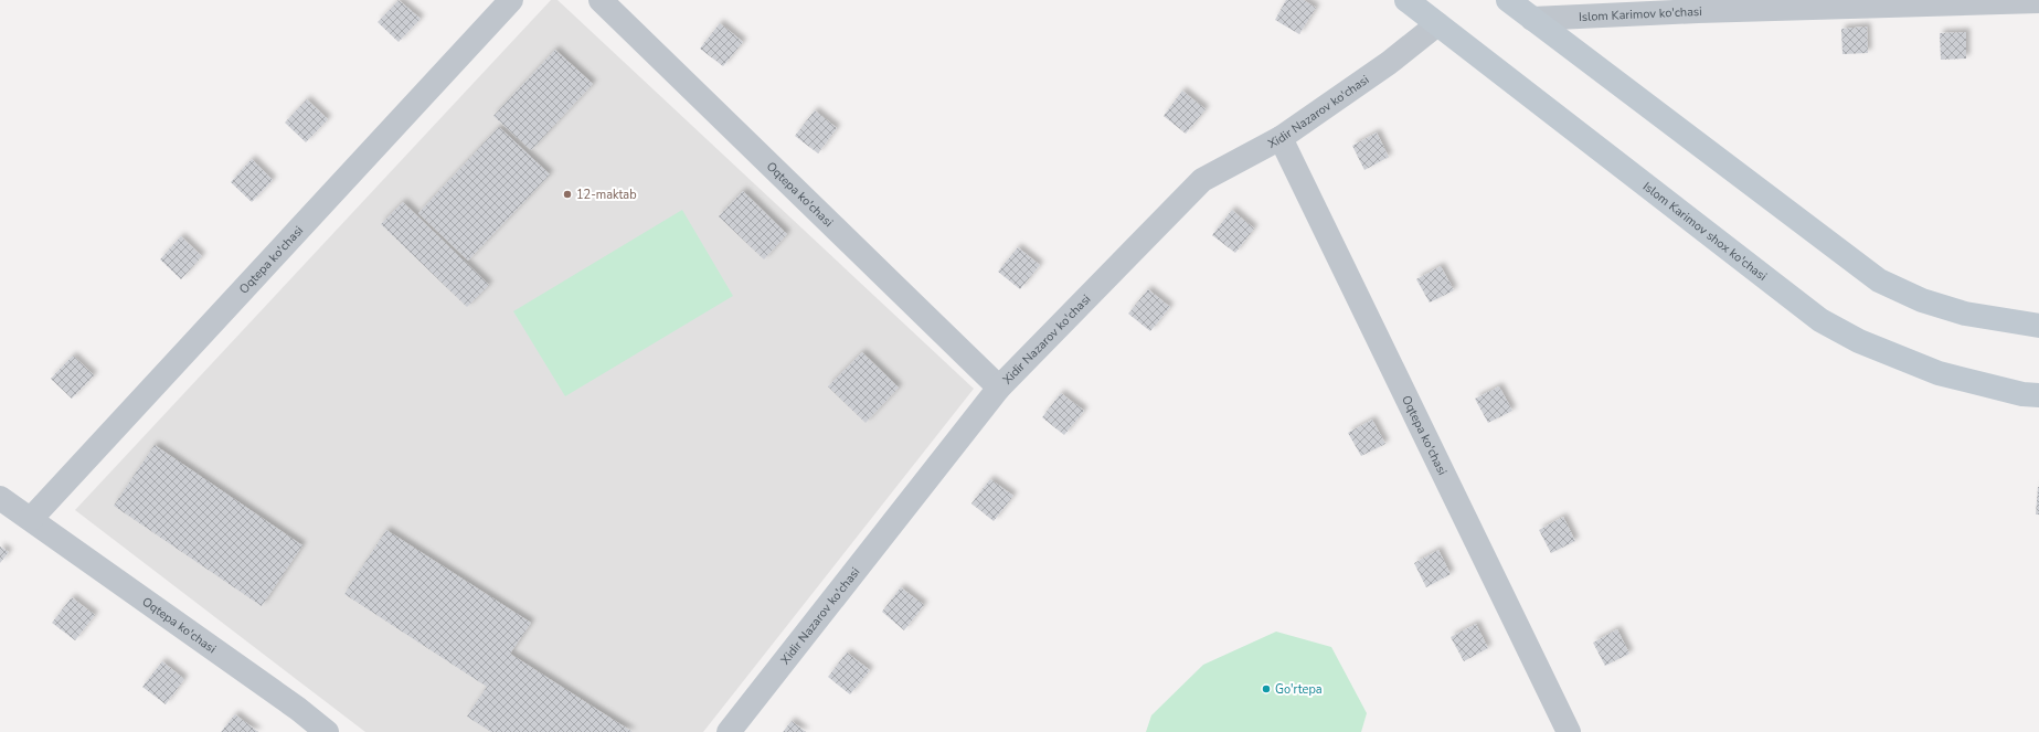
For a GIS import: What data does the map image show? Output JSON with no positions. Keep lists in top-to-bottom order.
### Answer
{
  "streets": {
    "main road": ["Islom Karimov shox ko'chasi"],
    "street": ["Islom Karimov ko'chasi", "Xidir Nazarov ko'chasi", "Oqtepa ko'chasi"]
  },
  "crossings": [
    ["Xidir Nazarov ko'chasi", "Oqtepa ko'chasi"],
    ["Xidir Nazarov ko'chasi", "Islom Karimov shox ko'chasi"]
  ],
  "places": ["12-maktab", "Go'rtepa"]
}
